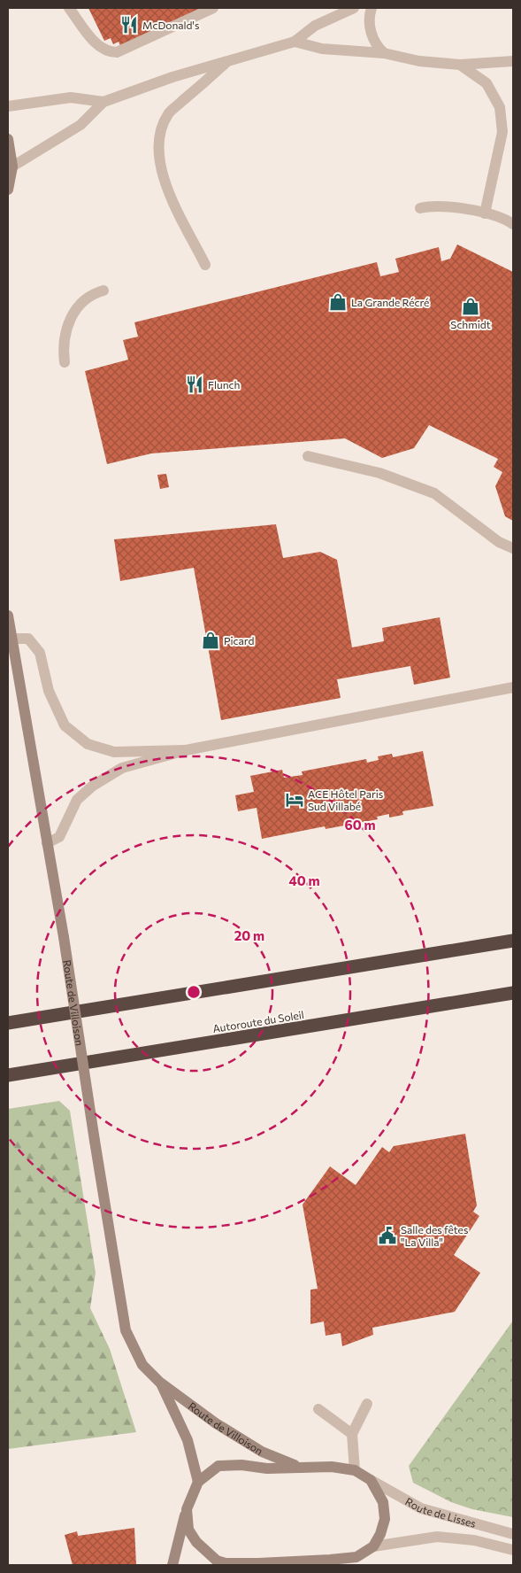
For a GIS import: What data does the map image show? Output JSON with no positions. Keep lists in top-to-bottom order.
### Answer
{
  "streets": {
    "highway": ["Autoroute du Soleil"],
    "street": ["Route de Villoison", "Route de Lisses"]
  },
  "places": {
    "restaurant": ["McDonald's", "Flunch"],
    "shop": ["La Grande Récré", "Schmidt", "Picard"],
    "hotel": ["ACE Hôtel Paris Sud Villabé"],
    "public building": ["Salle des fêtes \"La Villa\""]
  },
  "rings": ["60 m", "40 m", "20 m"]
}
